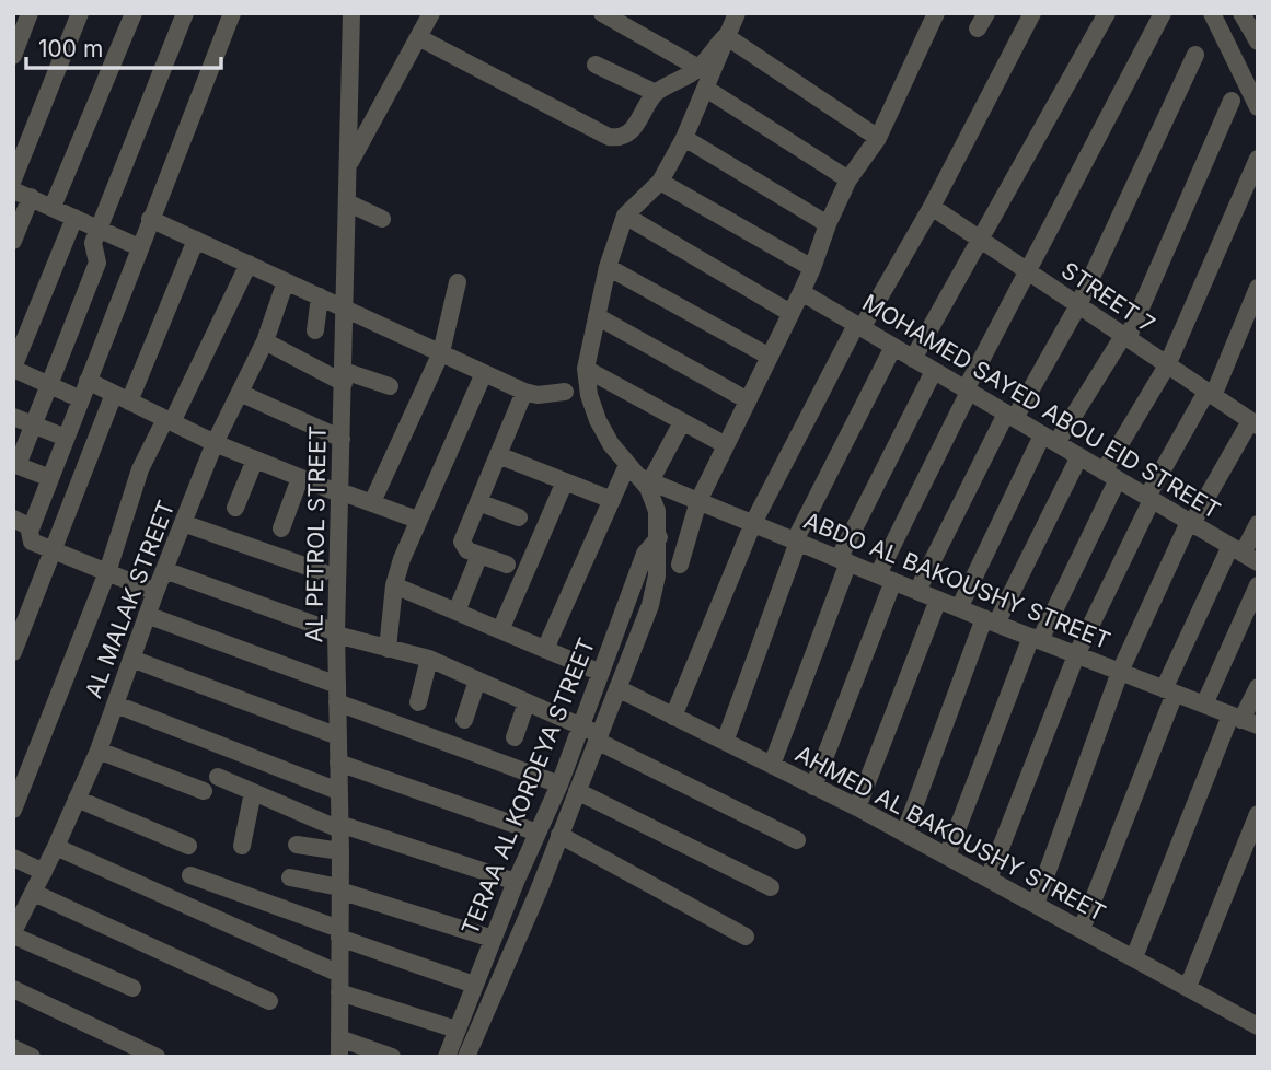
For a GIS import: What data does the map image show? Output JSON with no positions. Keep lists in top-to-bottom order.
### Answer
{
  "streets": {
    "street": [
      "STREET 7",
      "MOHAMED SAYED ABOU EID STREET",
      "AL PETROL STREET",
      "ABDO AL BAKOUSHY STREET",
      "AL MALAK STREET",
      "TERAA AL KORDEYA STREET",
      "AHMED AL BAKOUSHY STREET"
    ]
  },
  "crossings": [
    ["ABDO AL BAKOUSHY STREET", "TERAA AL KORDEYA STREET"],
    ["TERAA AL KORDEYA STREET", "AHMED AL BAKOUSHY STREET"]
  ],
  "scale_bar": "100 m"
}
